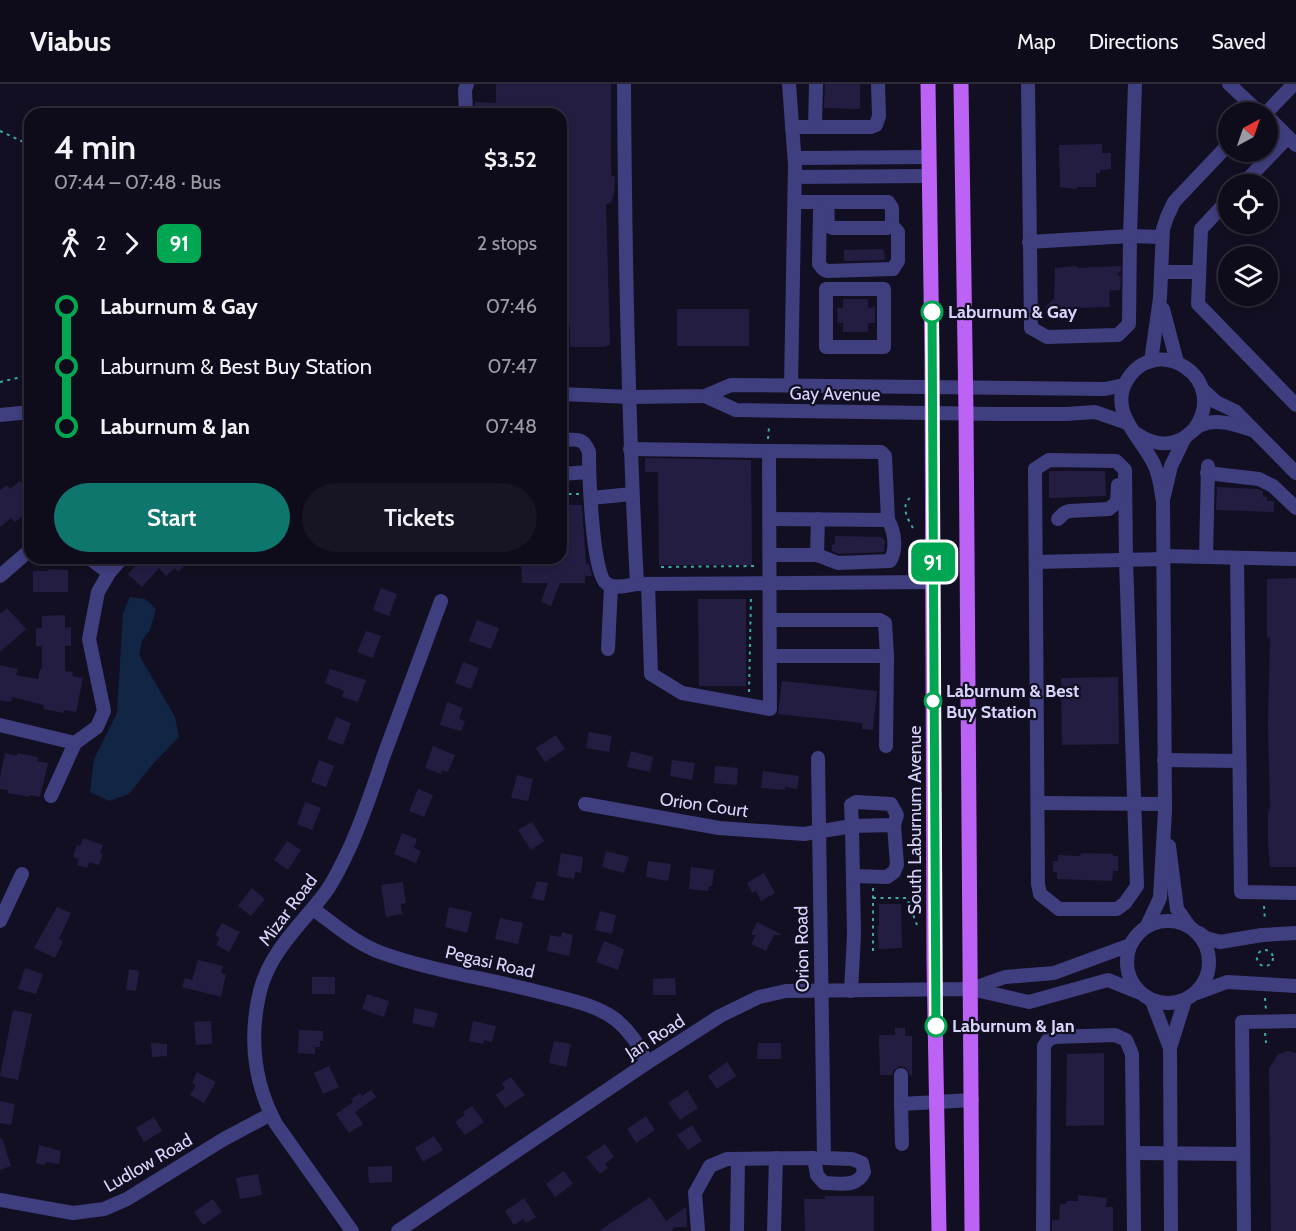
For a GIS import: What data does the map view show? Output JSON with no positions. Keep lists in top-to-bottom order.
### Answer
{
  "streets": {
    "main road": ["South Laburnum Avenue"],
    "street": [
      "Gay Avenue",
      "Orion Court",
      "Mizar Road",
      "Orion Road",
      "Pegasi Road",
      "Jan Road",
      "Ludlow Road"
    ]
  },
  "crossings": [
    ["Gay Avenue", "South Laburnum Avenue"],
    ["Orion Court", "Orion Road"],
    ["South Laburnum Avenue", "Jan Road"],
    ["Mizar Road", "Pegasi Road"],
    ["Mizar Road", "Ludlow Road"],
    ["Orion Road", "Jan Road"],
    ["Pegasi Road", "Jan Road"]
  ],
  "places": ["Laburnum & Gay", "Laburnum & Best Buy Station", "Laburnum & Jan"],
  "lines": ["bus line 91"],
  "north": "top right",
  "page": {
    "header": "Viabus",
    "nav": ["Map", "Directions", "Saved"],
    "on_map": "91",
    "heading": ["4 min", "07:44 – 07:48 · Bus", "$3.52"],
    "legs": ["2", "91", "2 stops"],
    "list": [
      {
        "name": "Laburnum & Gay",
        "value": "07:46"
      },
      {
        "name": "Laburnum & Best Buy Station",
        "value": "07:47"
      },
      {
        "name": "Laburnum & Jan",
        "value": "07:48"
      }
    ],
    "buttons": ["Start", "Tickets"]
  }
}
